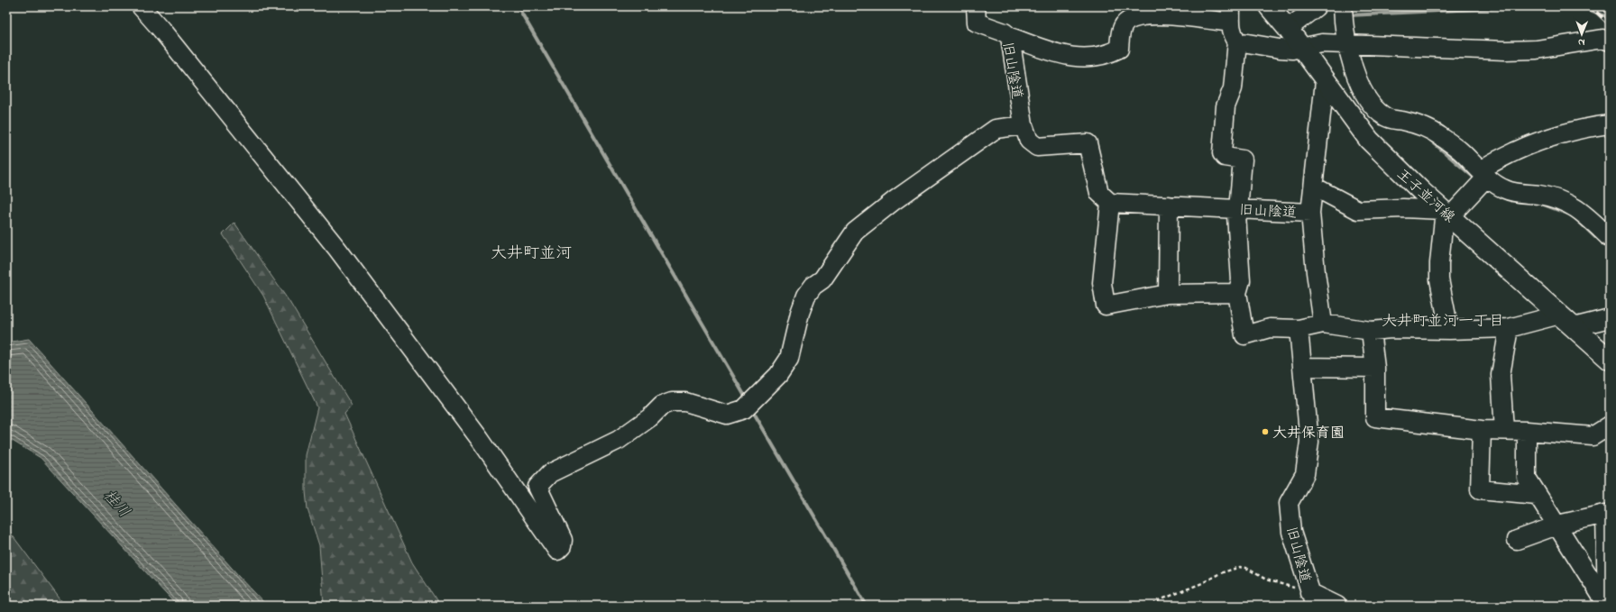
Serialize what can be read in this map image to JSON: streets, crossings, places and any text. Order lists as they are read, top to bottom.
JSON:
{
  "streets": {
    "main road": ["王子並河線"],
    "street": ["旧山陰道"]
  },
  "districts": ["大井町並河", "大井町並河一丁目"],
  "water": ["桂川"],
  "places": ["大井保育園"],
  "north": "bottom"
}
